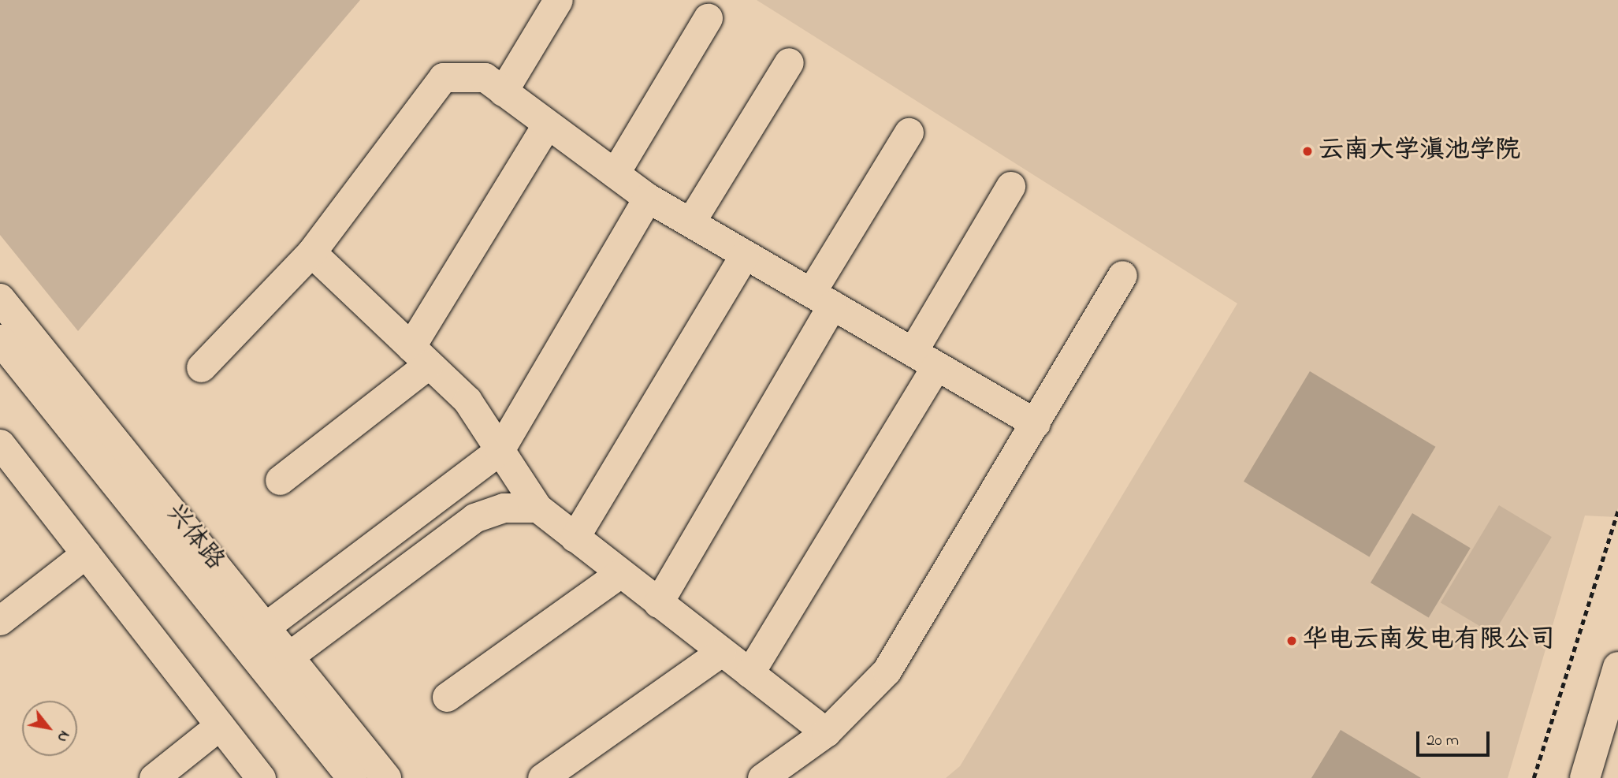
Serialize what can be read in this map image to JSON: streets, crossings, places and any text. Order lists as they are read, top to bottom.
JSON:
{
  "streets": {
    "street": ["兴体路"]
  },
  "places": ["云南大学滇池学院", "华电云南发电有限公司"],
  "scale_bar": "20 m",
  "north": "bottom right"
}
